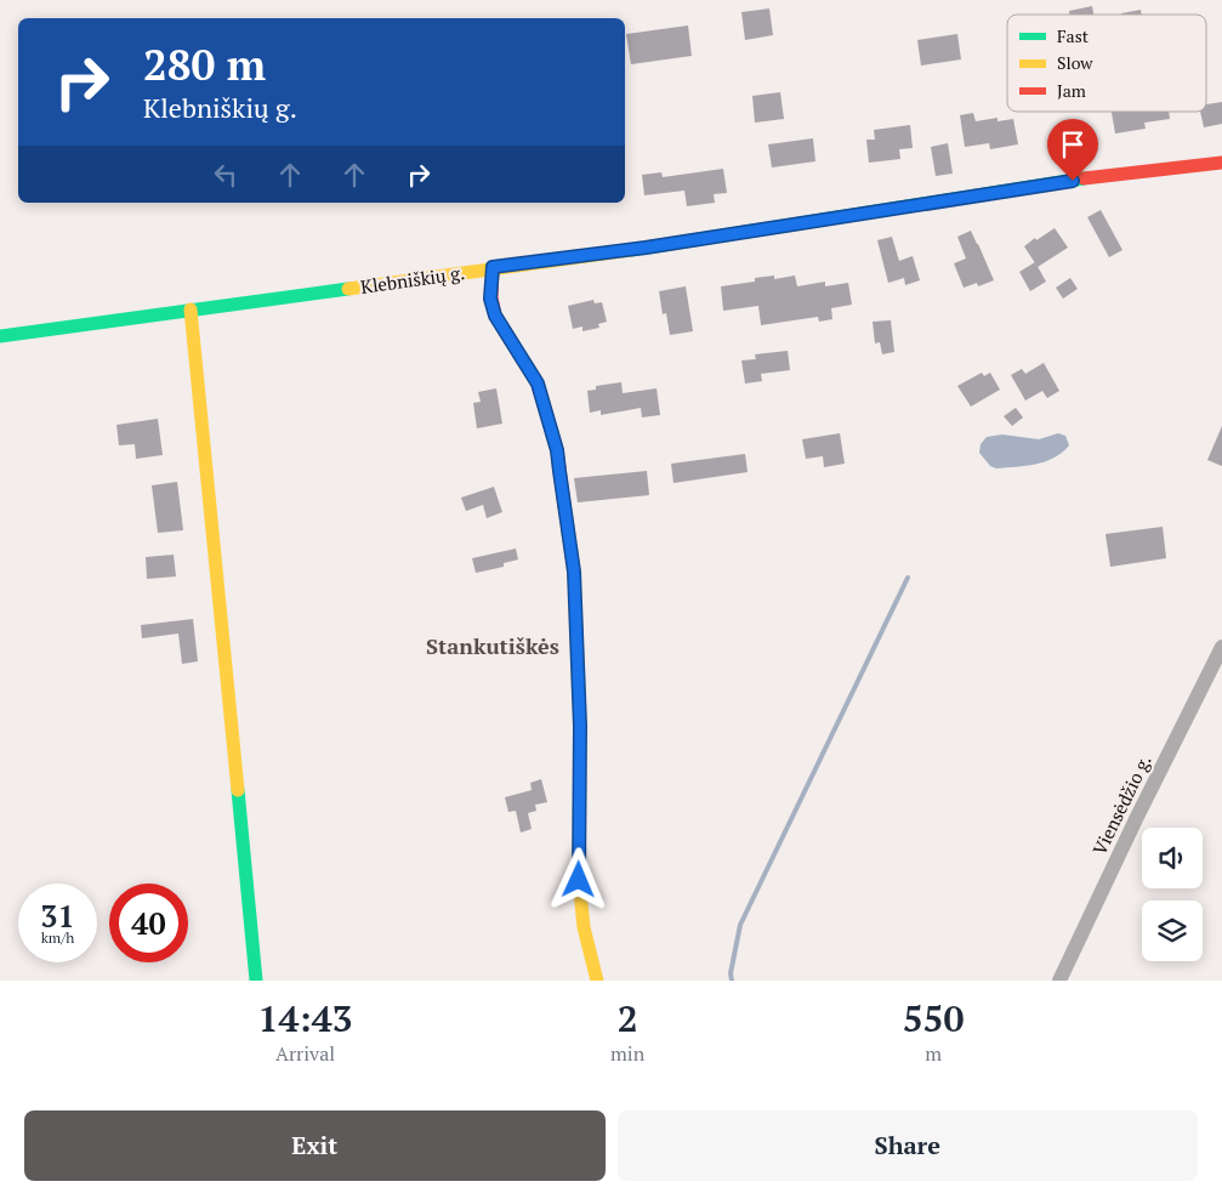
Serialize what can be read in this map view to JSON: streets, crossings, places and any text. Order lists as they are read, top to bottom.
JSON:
{
  "streets": {
    "street": ["Klebniškių g.", "Viensėdžio g."]
  },
  "districts": ["Stankutiškės"],
  "legend": ["Fast", "Slow", "Jam"],
  "page": {
    "turn": ["280 m", "Klebniškių g."],
    "speed": "31 km/h",
    "limit": "40",
    "eta": [
      "14:43",
      "Arrival",
      "2",
      "min",
      "550",
      "m"
    ],
    "buttons": ["Exit", "Share"]
  }
}
